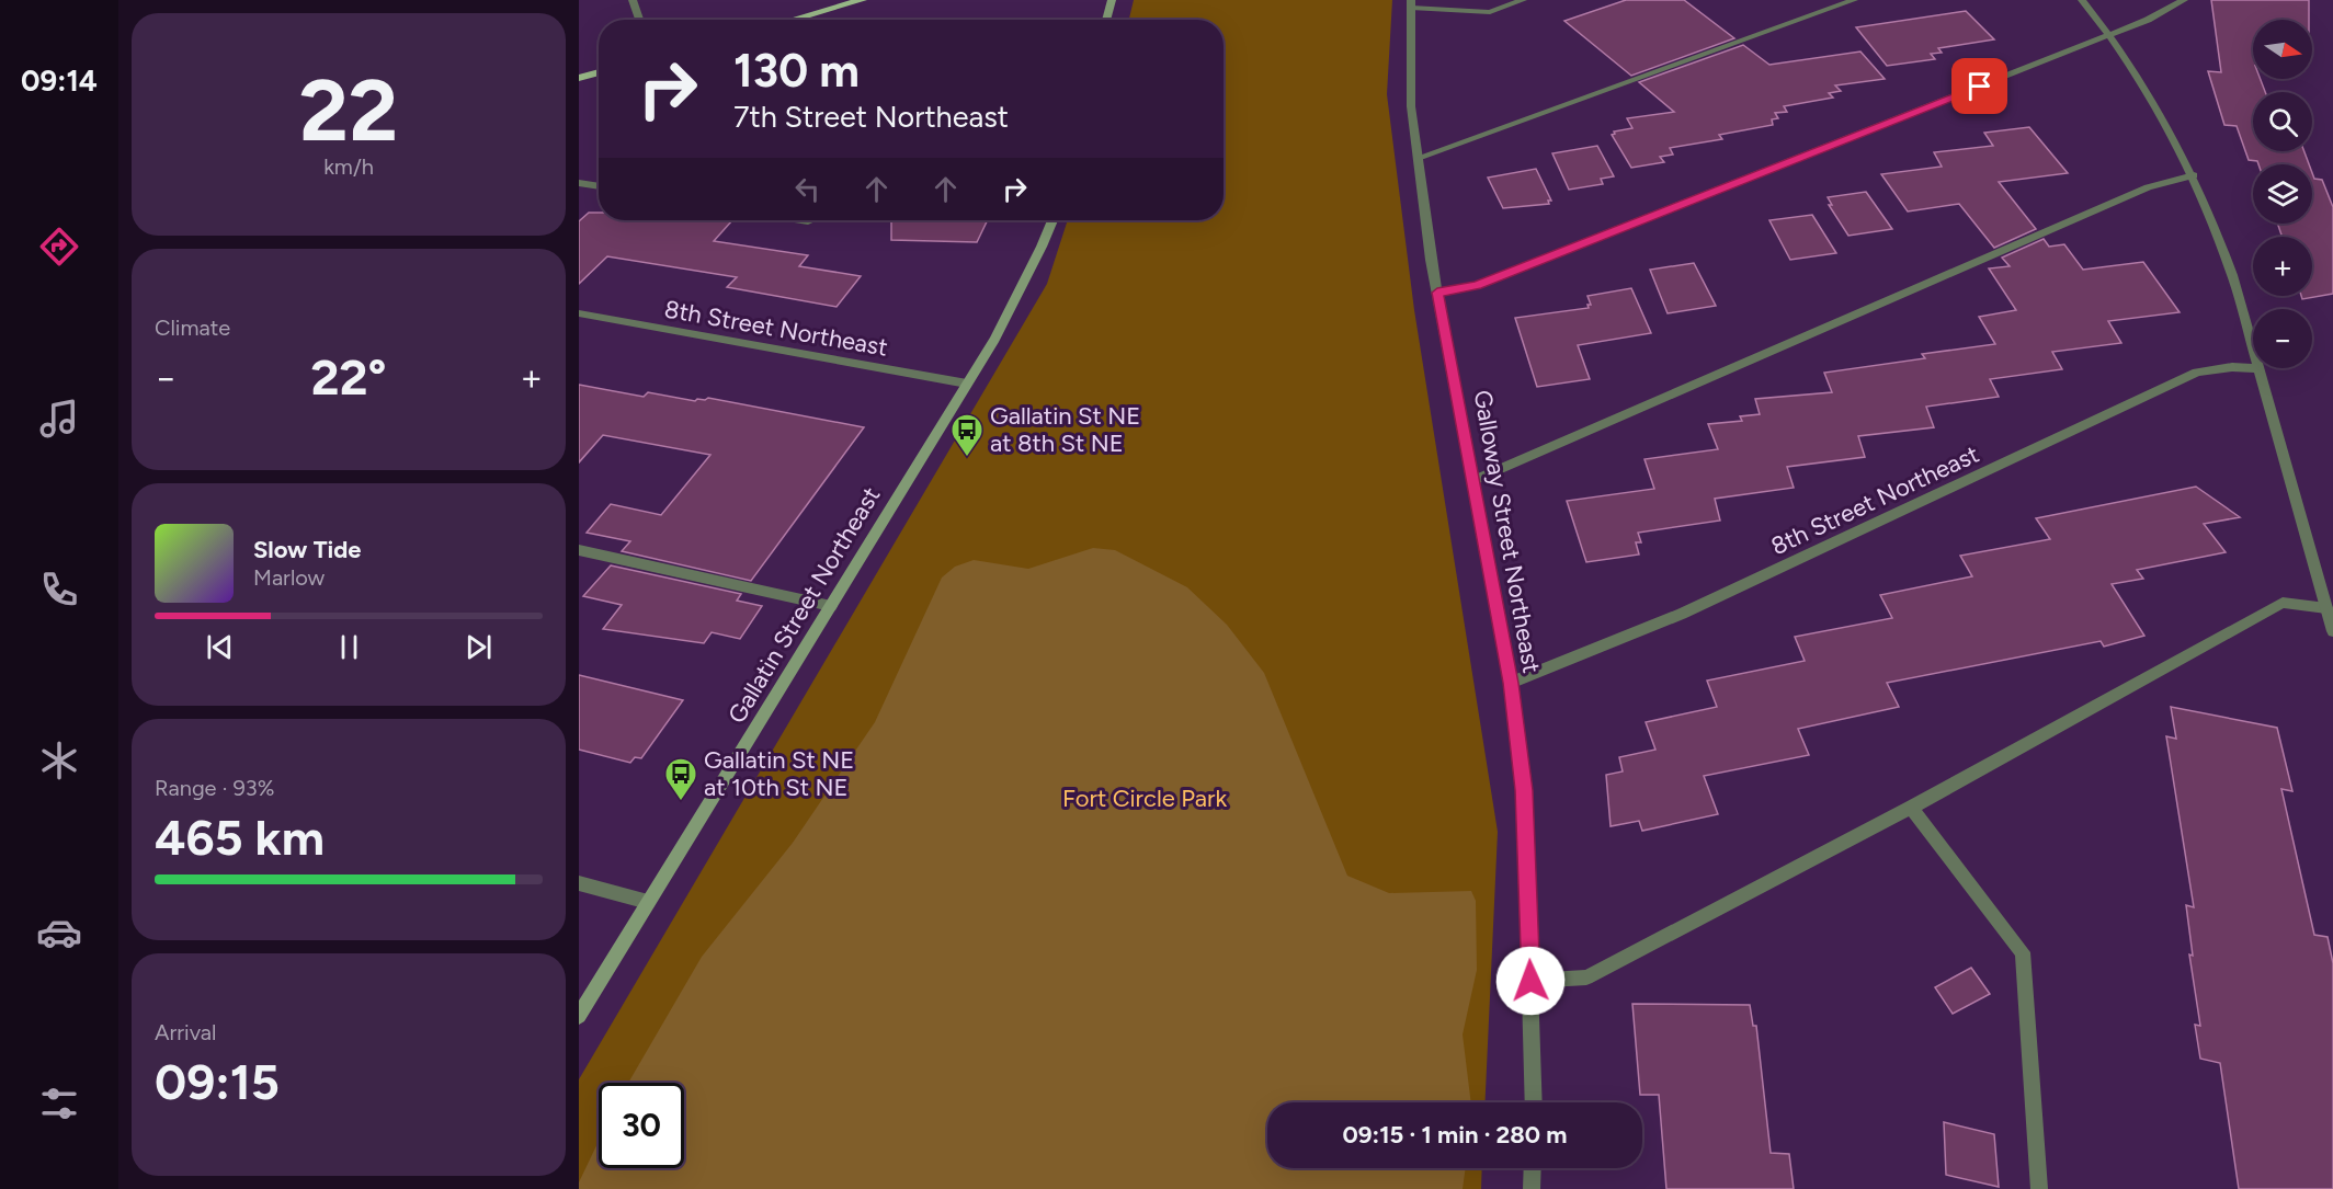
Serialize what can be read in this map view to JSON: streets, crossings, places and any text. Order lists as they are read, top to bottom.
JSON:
{
  "streets": {
    "street": ["8th Street Northeast", "Galloway Street Northeast", "Gallatin Street Northeast"]
  },
  "crossings": [
    ["8th Street Northeast", "Galloway Street Northeast"],
    ["8th Street Northeast", "Gallatin Street Northeast"]
  ],
  "parks": ["Fort Circle Park"],
  "places": {
    "bus stop": ["Gallatin St NE at 8th St NE", "Gallatin St NE at 10th St NE"]
  },
  "north": "right",
  "page": {
    "tabs": "09:14",
    "tile": [
      ["22", "km/h"],
      "Climate",
      ["Range · 93%", "465 km"],
      ["Arrival", "09:15"]
    ],
    "map_buttons": ["+", "−"],
    "turn": ["130 m", "7th Street Northeast"],
    "heat": ["−", "22°", "+"],
    "song": ["Slow Tide", "Marlow"],
    "limit": "30",
    "trip": "09:15 · 1 min · 280 m"
  }
}
